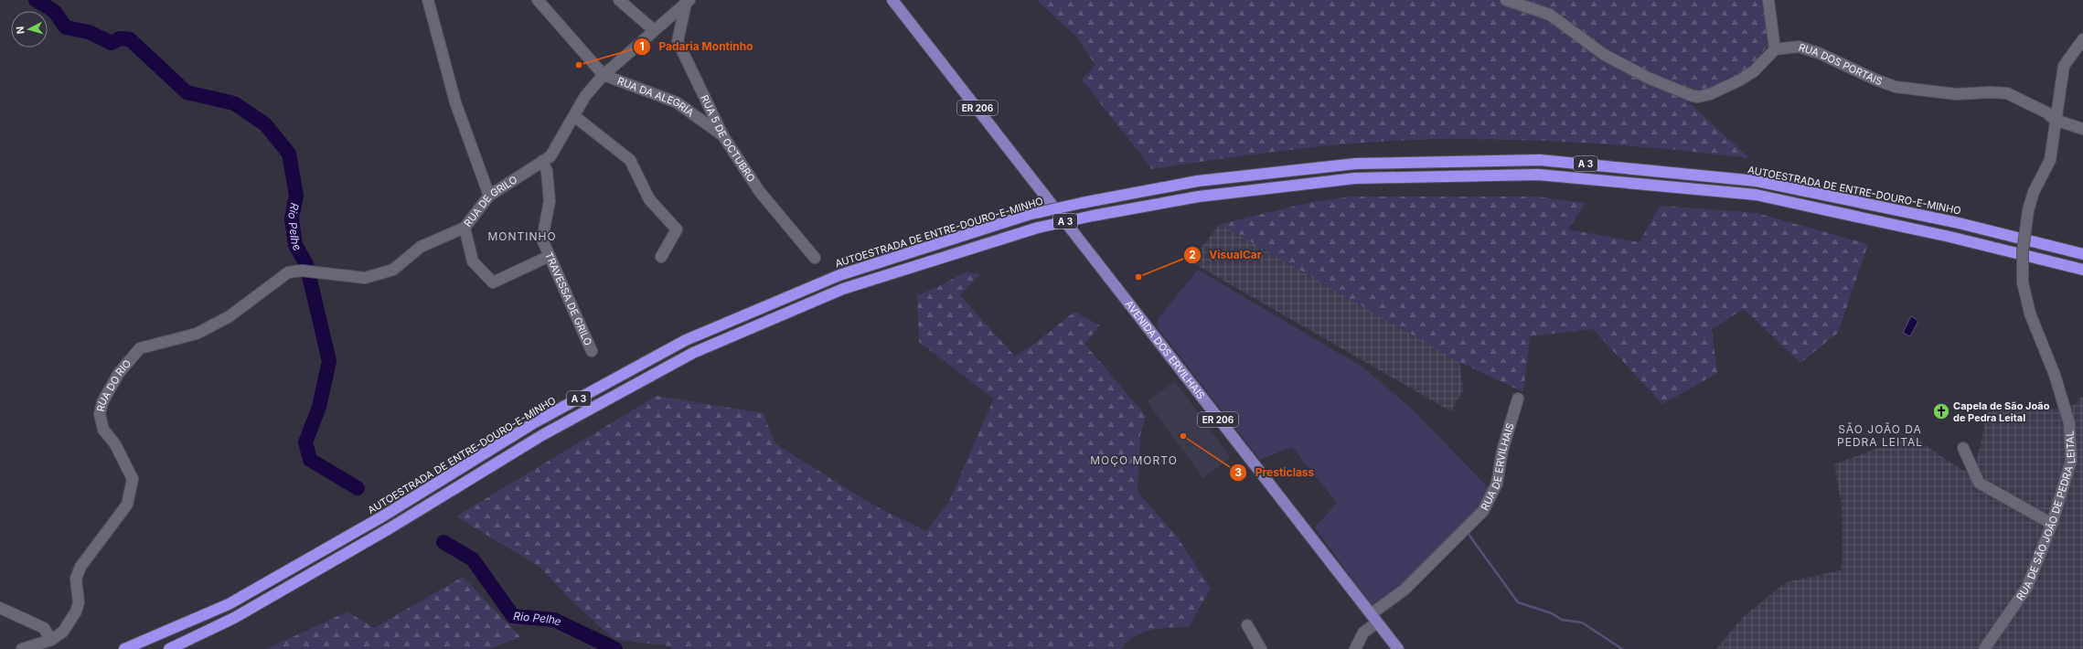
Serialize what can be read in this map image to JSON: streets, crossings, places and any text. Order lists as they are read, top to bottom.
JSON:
{
  "streets": {
    "highway": ["A 3", "AUTOESTRADA DE ENTRE-DOURO-E-MINHO"],
    "main road": ["ER 206", "AVENIDA DOS ERVILHAIS"],
    "street": [
      "RUA DOS PORTAIS",
      "RUA DA ALEGRÍA",
      "RUA 5 DE OCTUBRO",
      "RUA DE GRILO",
      "TRAVESSA DE GRILO",
      "RUA DO RIO",
      "RUA DE ERVILHAIS",
      "RUA DE SÃO JOÃO DE PEDRA LEITAL"
    ]
  },
  "crossings": [
    ["RUA DOS PORTAIS", "RUA DE SÃO JOÃO DE PEDRA LEITAL"],
    ["RUA DA ALEGRÍA", "RUA 5 DE OCTUBRO"],
    ["RUA DA ALEGRÍA", "RUA DE GRILO"],
    ["ER 206", "AVENIDA DOS ERVILHAIS"],
    ["ER 206", "RUA DE ERVILHAIS"],
    ["RUA 5 DE OCTUBRO", "RUA DE GRILO"],
    ["RUA DE GRILO", "TRAVESSA DE GRILO"],
    ["RUA DE GRILO", "RUA DO RIO"],
    ["AVENIDA DOS ERVILHAIS", "RUA DE ERVILHAIS"]
  ],
  "districts": ["MONTINHO", "SÃO JOÃO DA PEDRA LEITAL", "MOÇO MORTO"],
  "water": ["Rio Pelhe"],
  "places": {
    "other": ["Padaria Montinho", "VisualCar", "Presticlass"],
    "church": ["Capela de São João de Pedra Leital"]
  },
  "north": "left"
}
